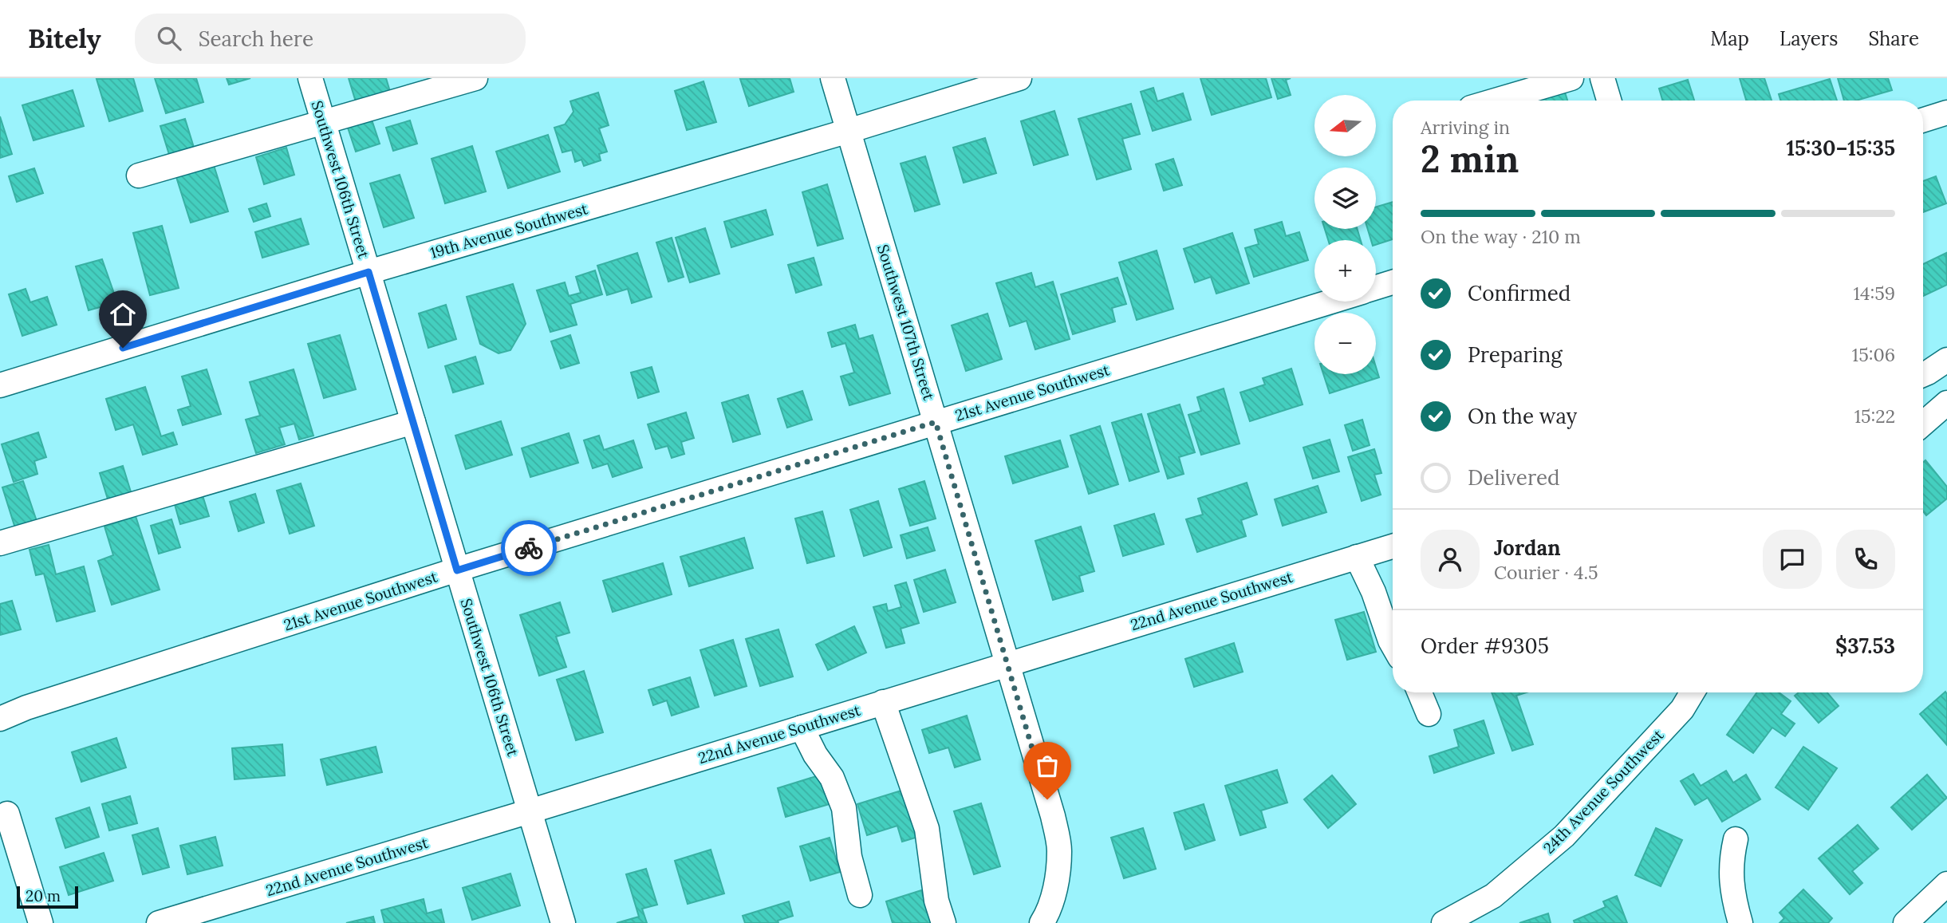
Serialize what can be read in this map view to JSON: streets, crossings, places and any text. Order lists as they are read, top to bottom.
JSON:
{
  "streets": {
    "street": [
      "Southwest 106th Street",
      "19th Avenue Southwest",
      "Southwest 107th Street",
      "21st Avenue Southwest",
      "22nd Avenue Southwest",
      "24th Avenue Southwest"
    ]
  },
  "crossings": [
    ["Southwest 106th Street", "19th Avenue Southwest"],
    ["Southwest 106th Street", "21st Avenue Southwest"],
    ["Southwest 106th Street", "22nd Avenue Southwest"],
    ["19th Avenue Southwest", "Southwest 107th Street"],
    ["Southwest 107th Street", "21st Avenue Southwest"],
    ["Southwest 107th Street", "22nd Avenue Southwest"]
  ],
  "scale_bar": "20 m",
  "north": "left",
  "page": {
    "header": "Bitely",
    "search": "Search here",
    "nav": ["Map", "Layers", "Share"],
    "map_buttons": ["+", "−"],
    "heading": ["2 min", "Arriving in", "15:30–15:35"],
    "panel": [
      "Jordan",
      "Courier · 4.5",
      "Order #9305",
      "$37.53"
    ],
    "bar": "On the way · 210 m",
    "list": [
      ["Confirmed", "14:59"],
      ["Preparing", "15:06"],
      ["On the way", "15:22"],
      "Delivered"
    ],
    "scale": "20 m"
  }
}
